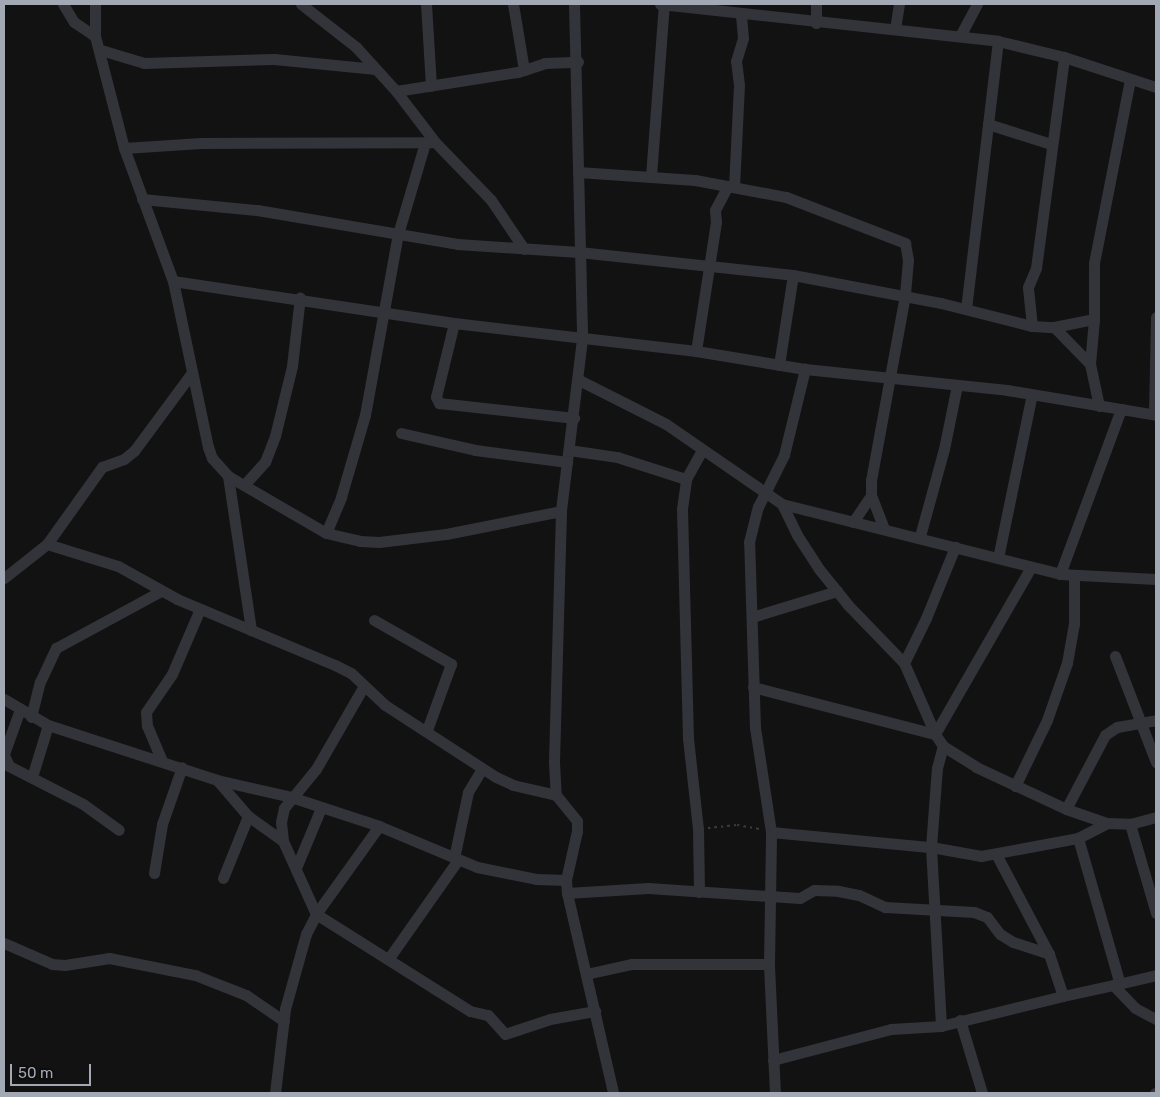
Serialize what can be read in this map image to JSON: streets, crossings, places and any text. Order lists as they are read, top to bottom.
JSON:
{
  "scale_bar": "50 m"
}
